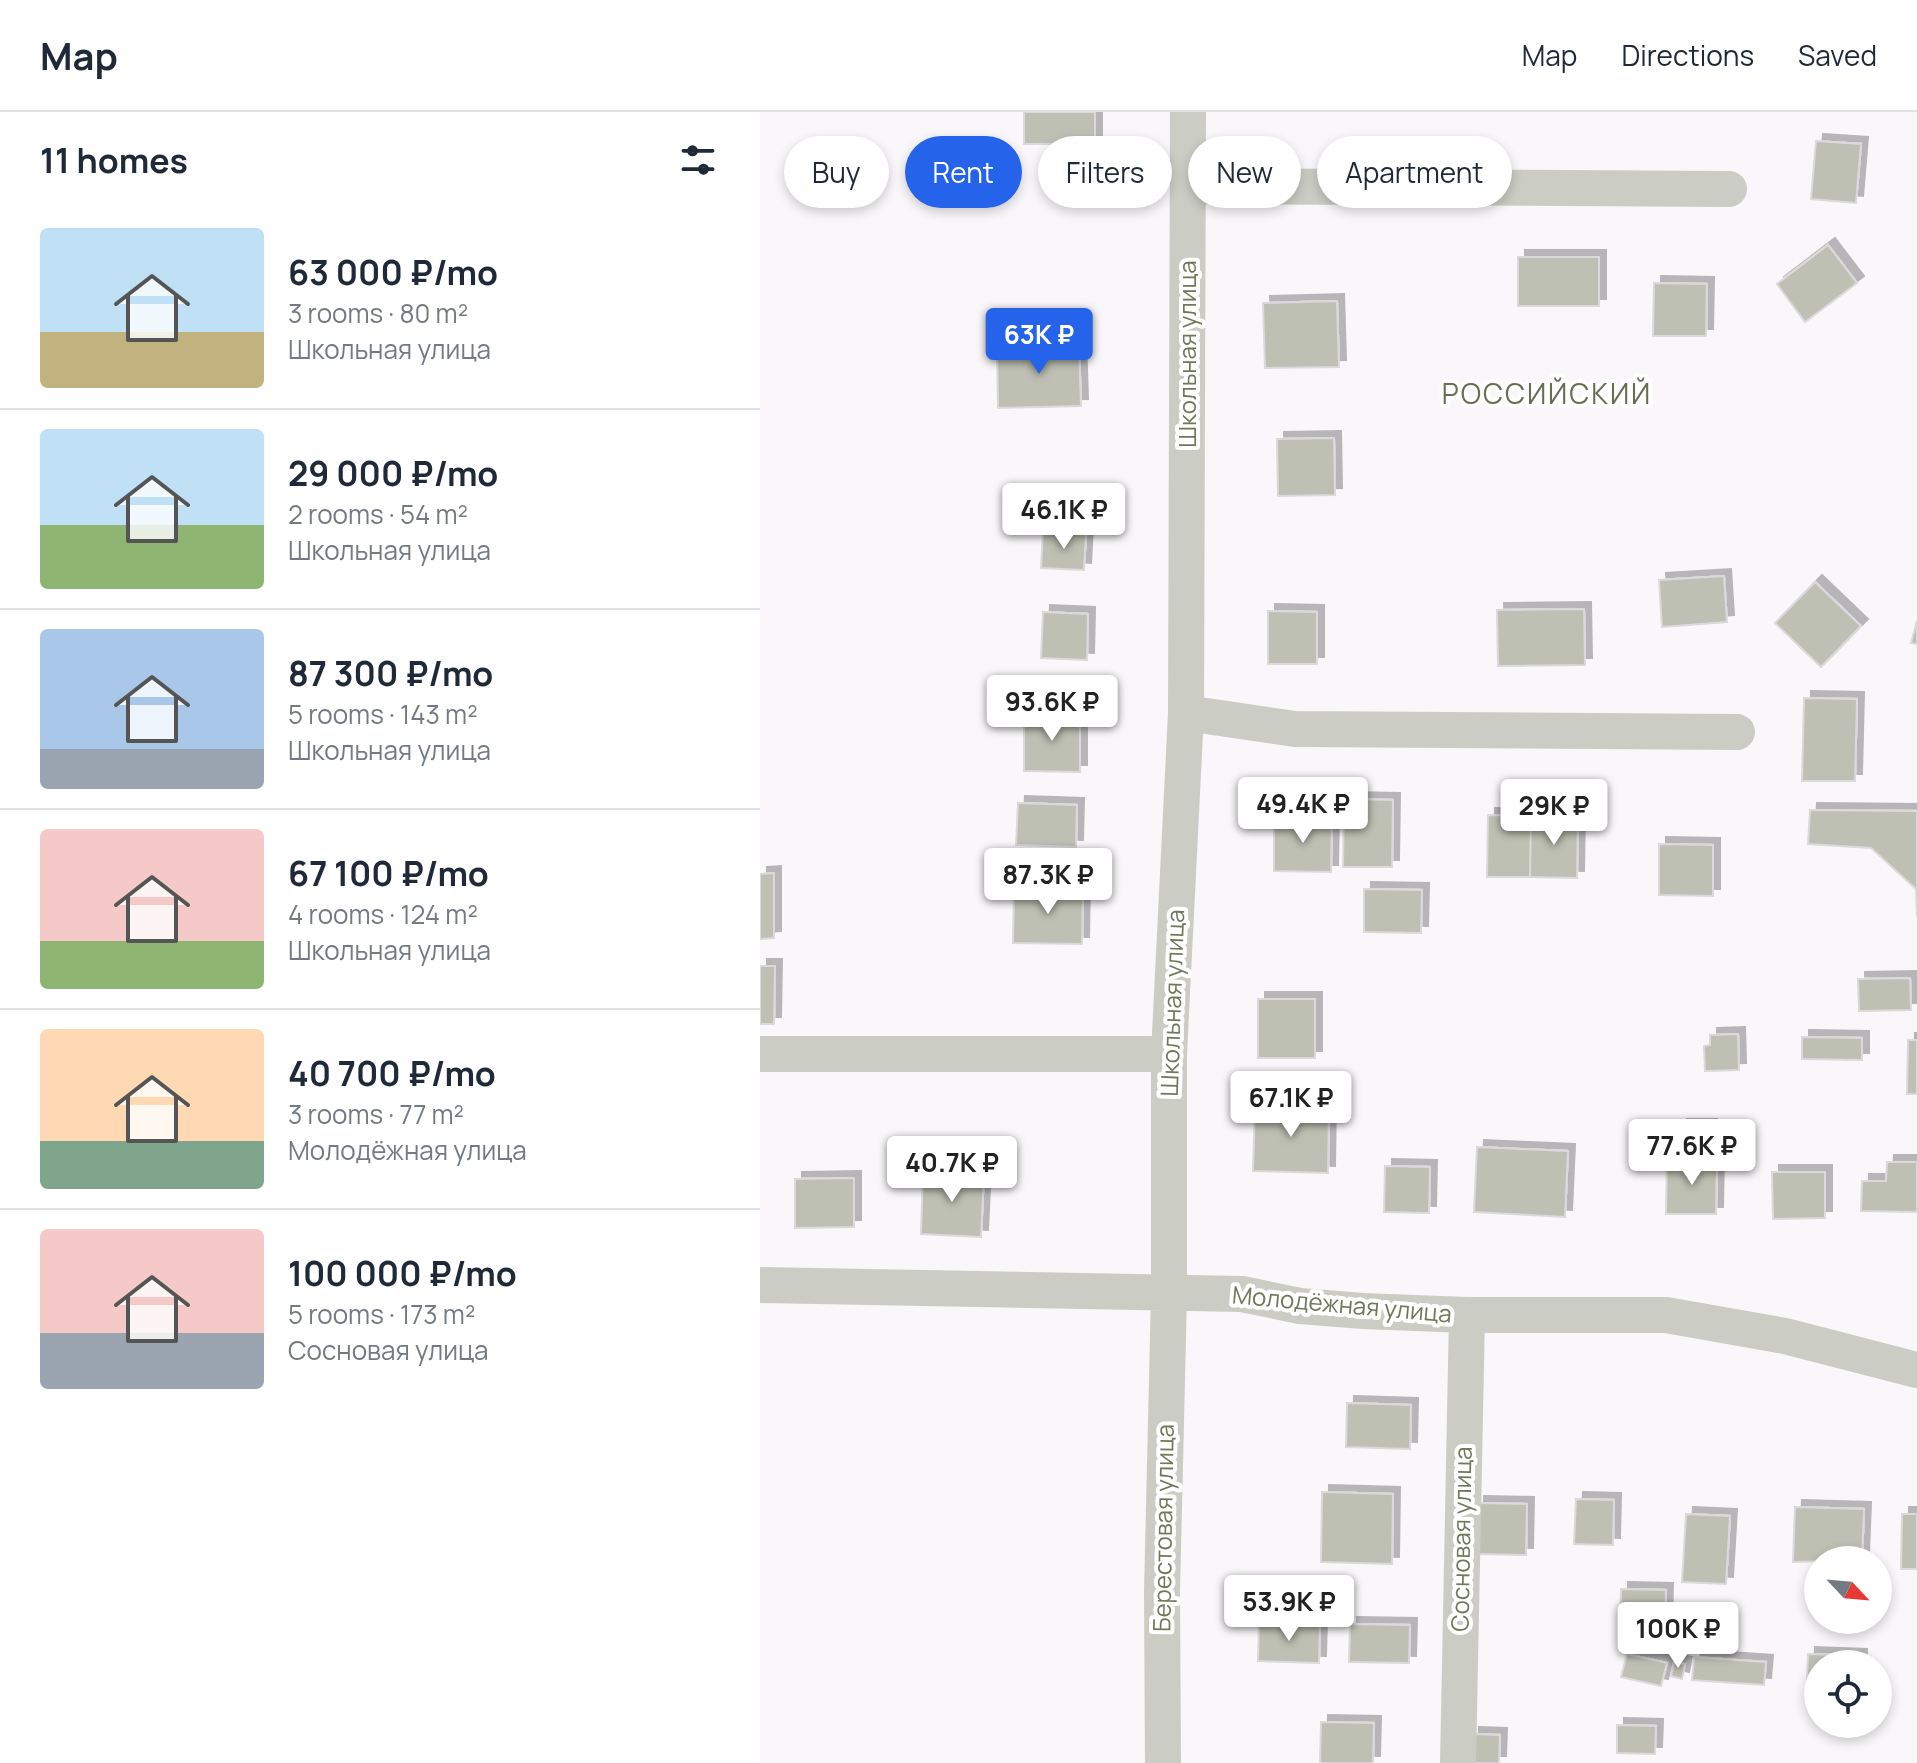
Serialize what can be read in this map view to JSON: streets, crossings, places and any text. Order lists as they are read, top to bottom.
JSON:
{
  "streets": {
    "street": [
      "Школьная улица",
      "Молодёжная улица",
      "Берестовая улица",
      "Сосновая улица"
    ]
  },
  "crossings": [
    ["Школьная улица", "Молодёжная улица"],
    ["Школьная улица", "Берестовая улица"],
    ["Молодёжная улица", "Берестовая улица"],
    ["Молодёжная улица", "Сосновая улица"]
  ],
  "districts": ["РОССИЙСКИЙ"],
  "north": "bottom right",
  "page": {
    "header": "Map",
    "nav": ["Map", "Directions", "Saved"],
    "heading": "11 homes",
    "chip": [
      "Buy",
      "Rent",
      "Filters",
      "New",
      "Apartment"
    ],
    "list": [
      {
        "name": "63 000 ₽/mo",
        "note": "3 rooms · 80 m² · Школьная улица"
      },
      {
        "name": "29 000 ₽/mo",
        "note": "2 rooms · 54 m² · Школьная улица"
      },
      {
        "name": "87 300 ₽/mo",
        "note": "5 rooms · 143 m² · Школьная улица"
      },
      {
        "name": "67 100 ₽/mo",
        "note": "4 rooms · 124 m² · Школьная улица"
      },
      {
        "name": "40 700 ₽/mo",
        "note": "3 rooms · 77 m² · Молодёжная улица"
      },
      {
        "name": "100 000 ₽/mo",
        "note": "5 rooms · 173 m² · Сосновая улица"
      }
    ],
    "price": [
      "63K ₽",
      "46.1K ₽",
      "93.6K ₽",
      "49.4K ₽",
      "29K ₽",
      "87.3K ₽",
      "67.1K ₽",
      "77.6K ₽",
      "40.7K ₽",
      "53.9K ₽",
      "100K ₽"
    ]
  }
}
